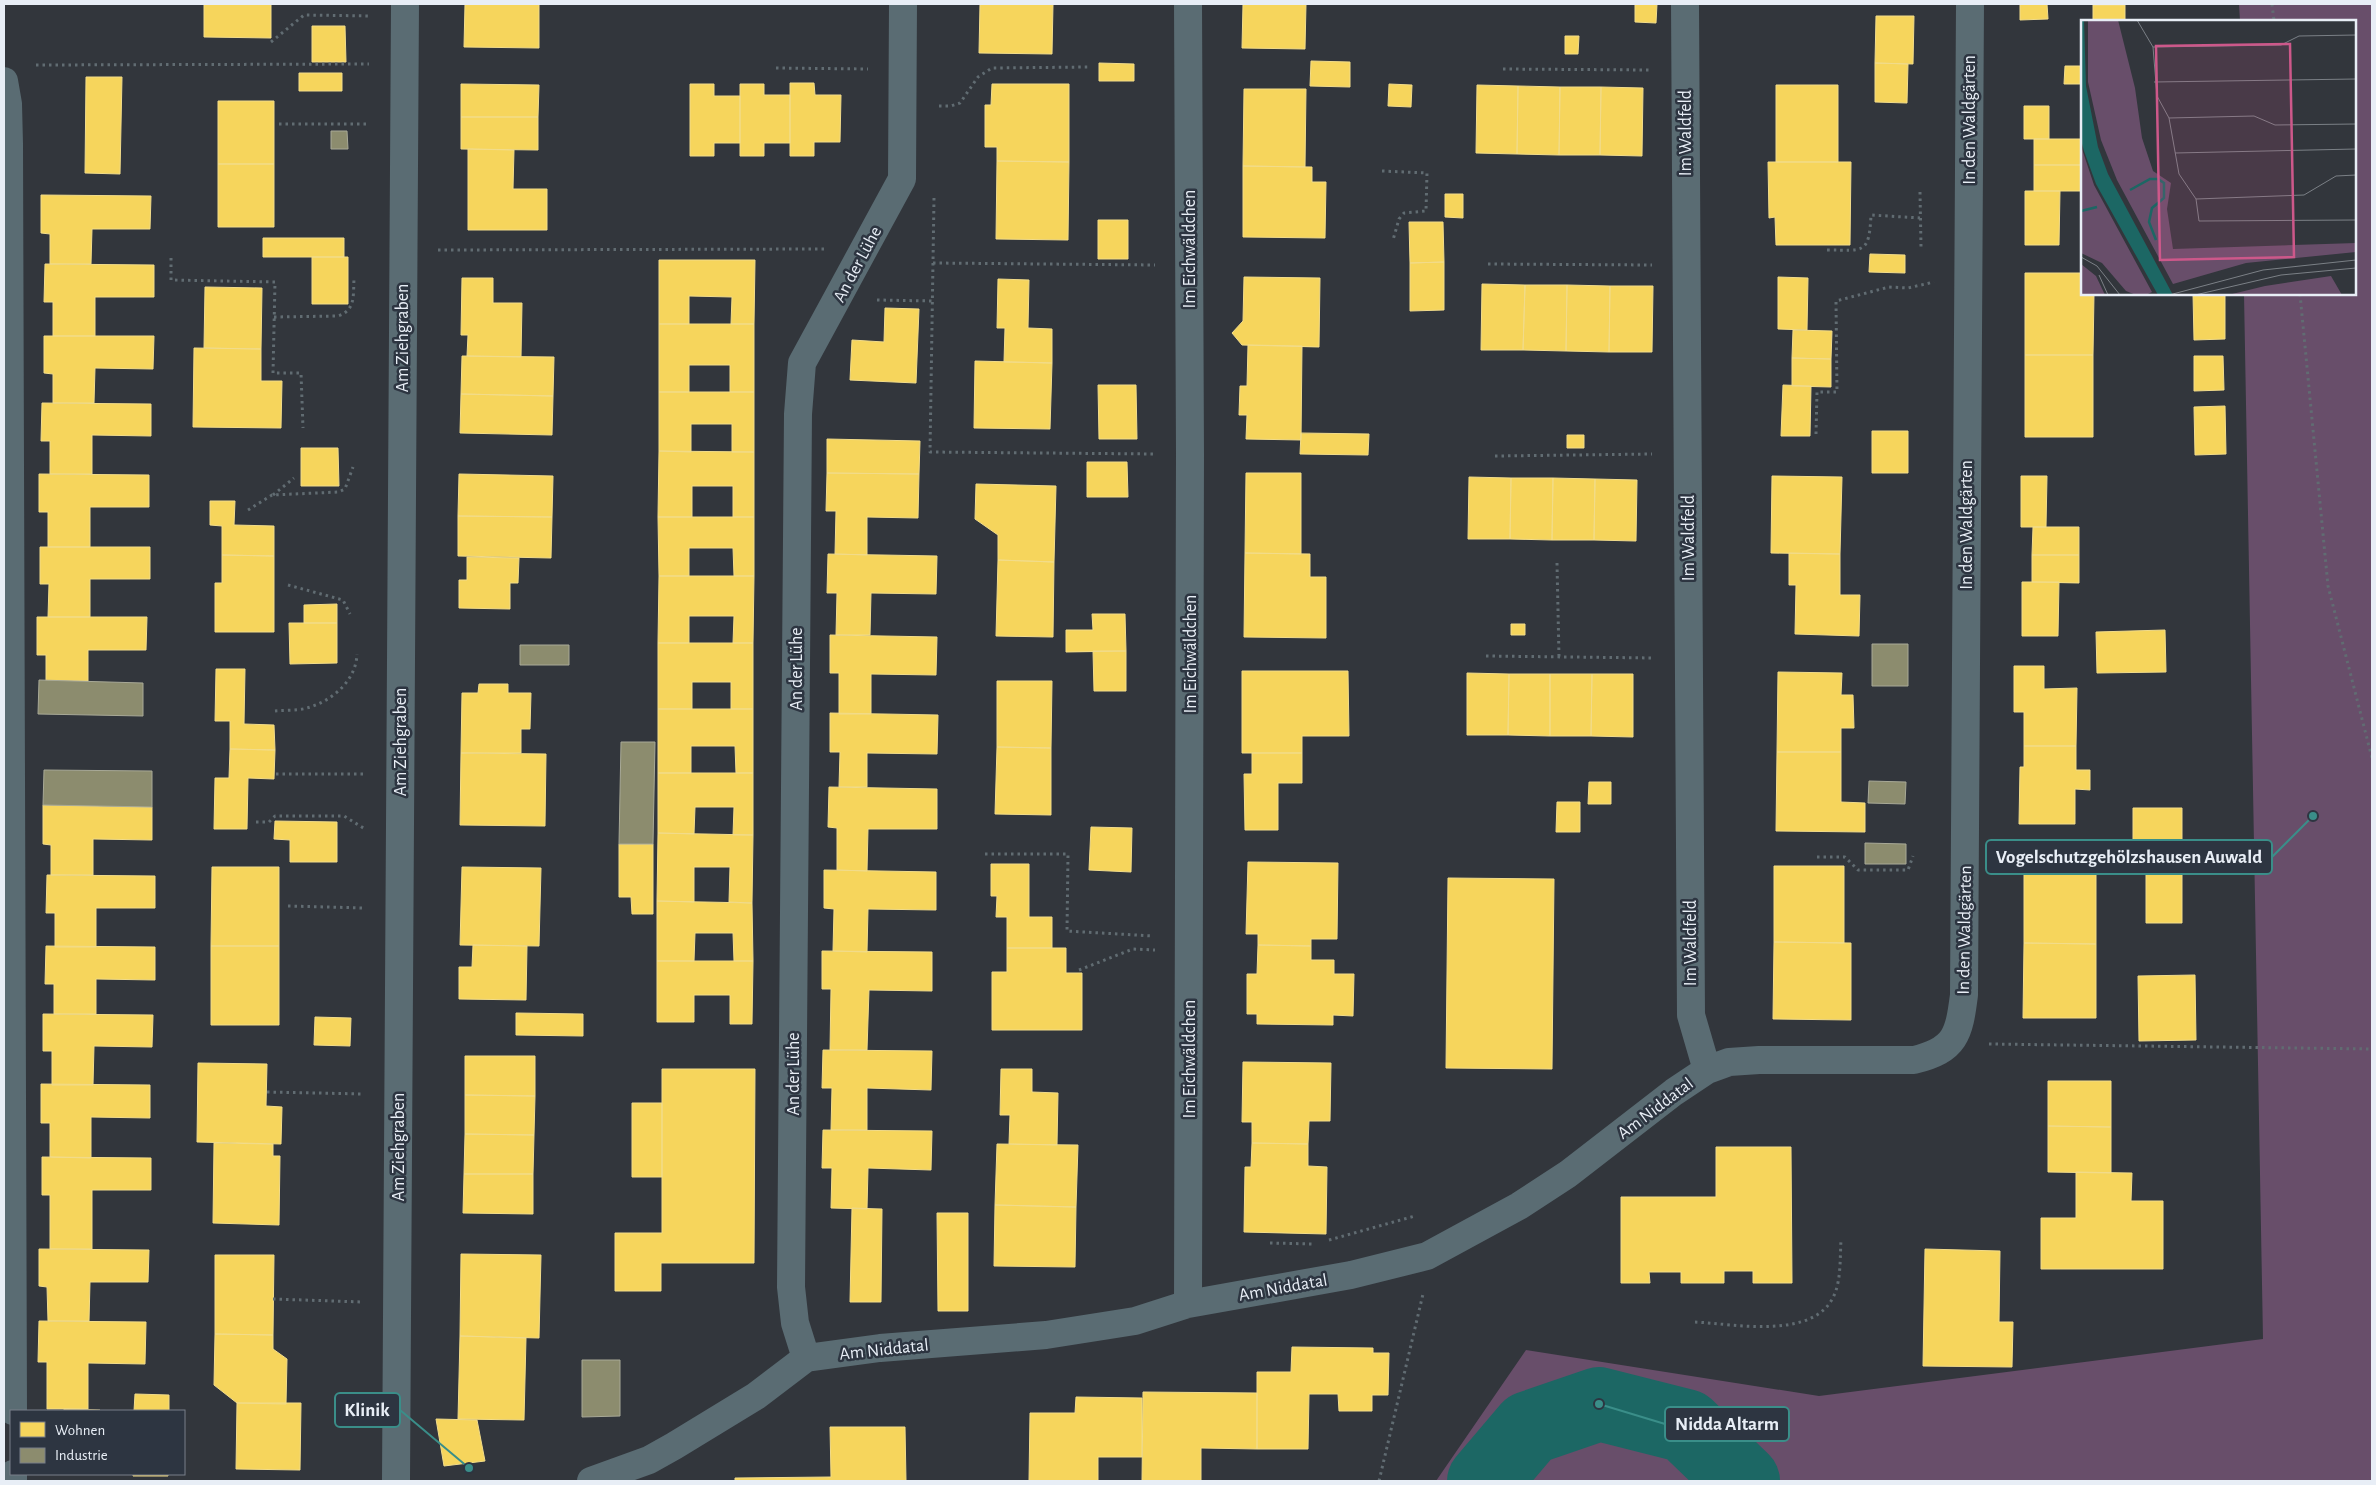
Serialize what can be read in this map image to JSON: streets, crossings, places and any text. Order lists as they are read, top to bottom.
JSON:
{
  "streets": {
    "street": [
      "In den Waldgärten",
      "Im Waldfeld",
      "Im Eichwäldchen",
      "An der Lühe",
      "Am Ziehgraben",
      "Am Niddatal"
    ]
  },
  "crossings": [
    ["In den Waldgärten", "Am Niddatal"],
    ["Im Waldfeld", "Am Niddatal"],
    ["Im Eichwäldchen", "Am Niddatal"],
    ["An der Lühe", "Am Niddatal"]
  ],
  "places": ["Vogelschutzgehölzshausen Auwald", "Nidda Altarm", "Klinik"],
  "legend": ["Wohnen", "Industrie"]
}
